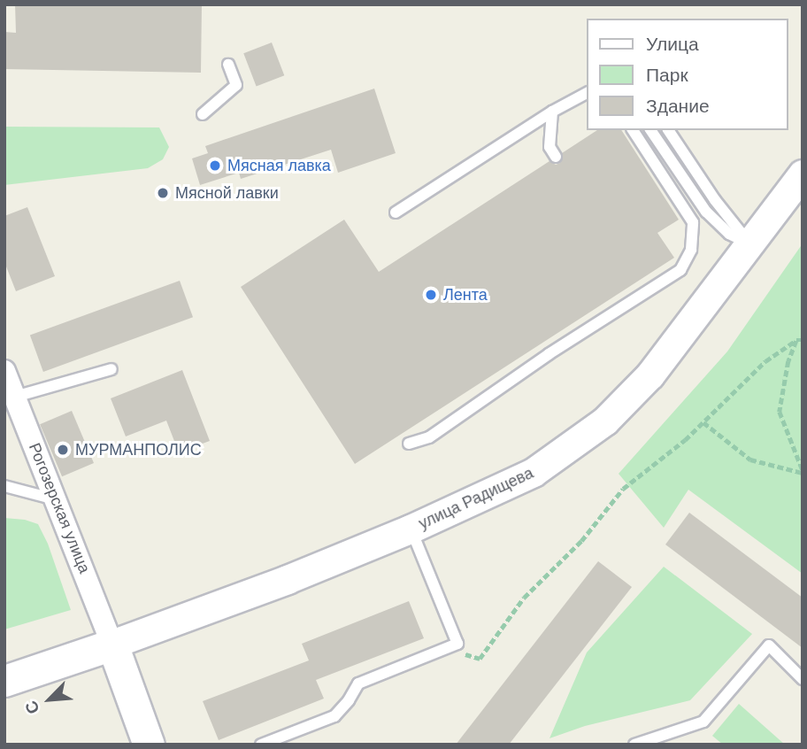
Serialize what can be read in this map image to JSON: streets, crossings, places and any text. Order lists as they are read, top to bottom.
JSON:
{
  "streets": {
    "street": ["улица Радищева", "Рогозерская улица"]
  },
  "crossings": [
    ["улица Радищева", "Рогозерская улица"]
  ],
  "places": [
    "Мясная лавка",
    "Мясной лавки",
    "Лента",
    "МУРМАНПОЛИС"
  ],
  "legend": ["Улица", "Парк", "Здание"],
  "north": "bottom left"
}
